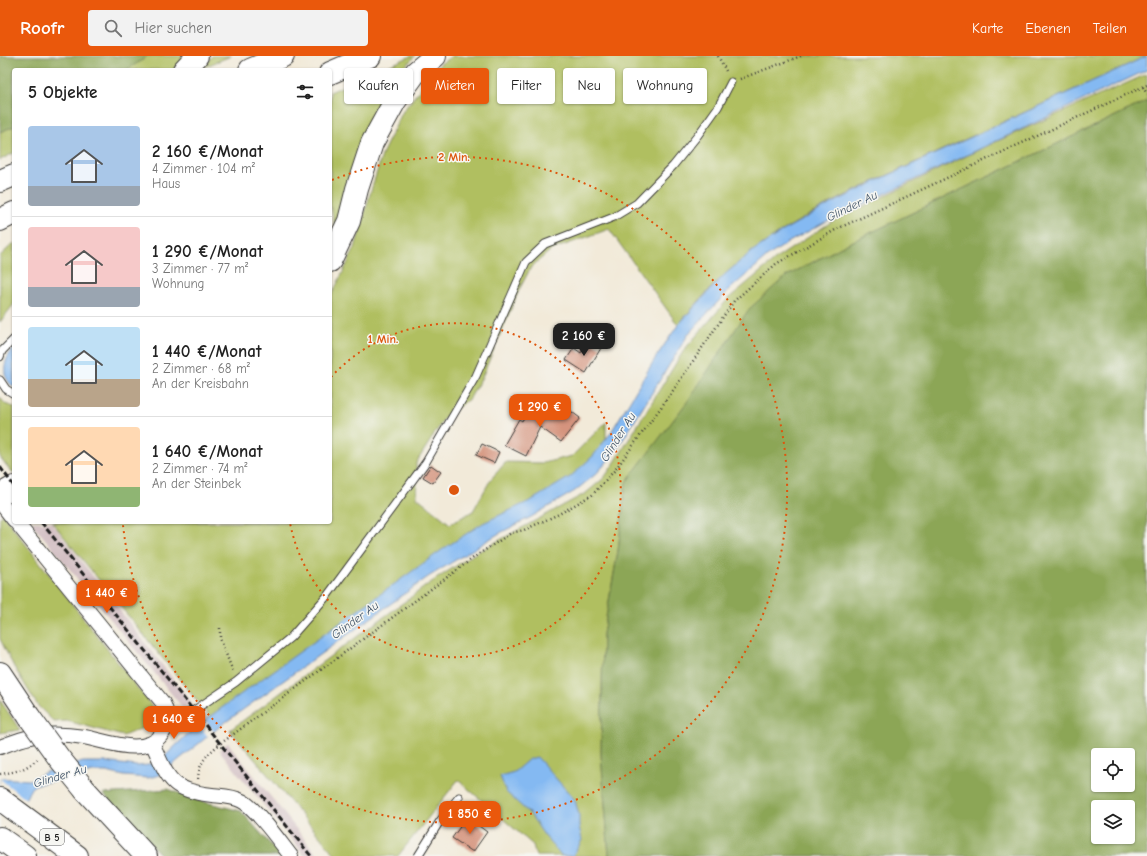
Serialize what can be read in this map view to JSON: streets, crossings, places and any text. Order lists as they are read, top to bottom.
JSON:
{
  "streets": {
    "highway": ["B 5"]
  },
  "water": ["Glinder Au"],
  "page": {
    "header": "Roofr",
    "search": "Hier suchen",
    "nav": ["Karte", "Ebenen", "Teilen"],
    "chip": [
      "Kaufen",
      "Mieten",
      "Filter",
      "Neu",
      "Wohnung"
    ],
    "heading": "5 Objekte",
    "list": [
      {
        "name": "2 160 €/Monat",
        "note": "4 Zimmer · 104 m² · Haus"
      },
      {
        "name": "1 290 €/Monat",
        "note": "3 Zimmer · 77 m² · Wohnung"
      },
      {
        "name": "1 440 €/Monat",
        "note": "2 Zimmer · 68 m² · An der Kreisbahn"
      },
      {
        "name": "1 640 €/Monat",
        "note": "2 Zimmer · 74 m² · An der Steinbek"
      }
    ],
    "price": [
      "2 160 €",
      "1 290 €",
      "1 440 €",
      "1 640 €",
      "1 850 €"
    ]
  },
  "rings": ["2 Min.", "1 Min."]
}
